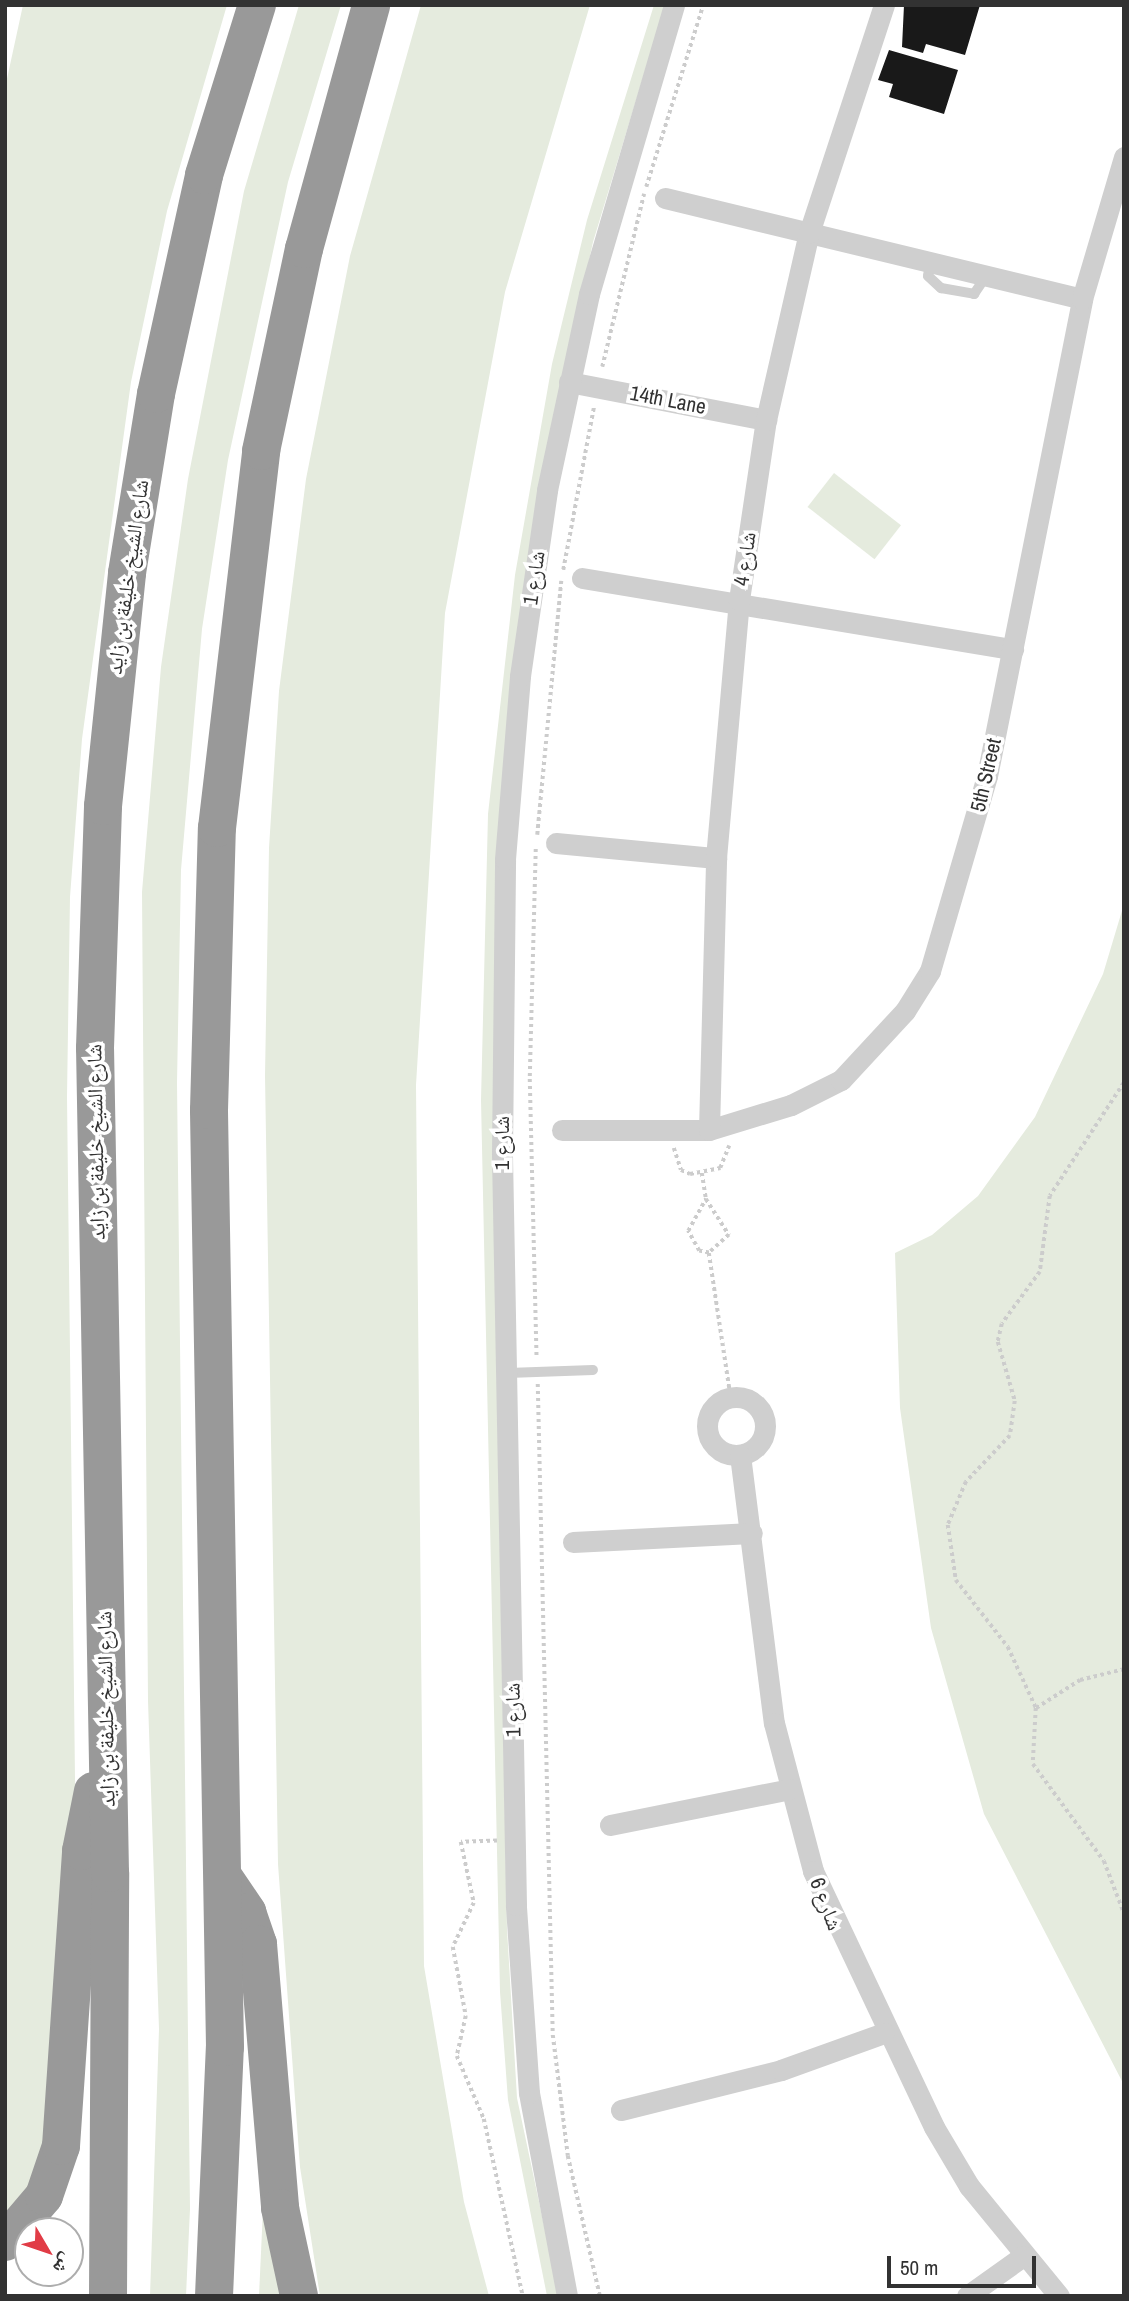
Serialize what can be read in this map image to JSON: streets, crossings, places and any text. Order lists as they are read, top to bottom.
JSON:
{
  "streets": {
    "highway": ["شارع الشيخ خليفة بن زايد"],
    "street": [
      "14th Lane",
      "شارع 4",
      "شارع 1",
      "5th Street",
      "شارع 6"
    ]
  },
  "crossings": [
    ["14th Lane", "شارع 4"],
    ["14th Lane", "شارع 1"],
    ["شارع 4", "5th Street"]
  ],
  "scale_bar": "50 m",
  "north": "bottom right"
}
